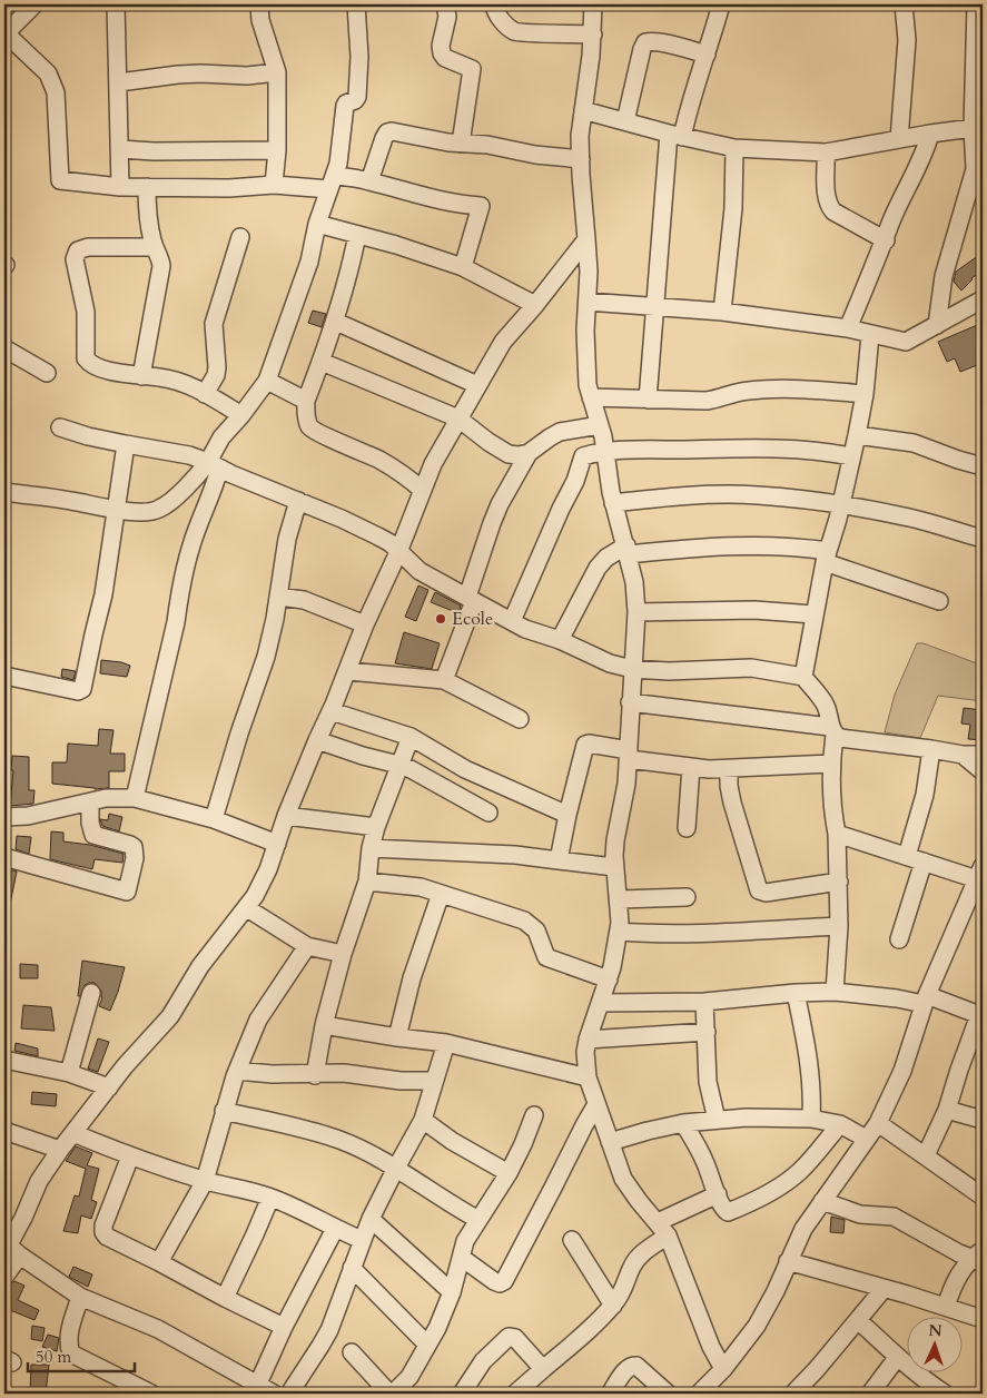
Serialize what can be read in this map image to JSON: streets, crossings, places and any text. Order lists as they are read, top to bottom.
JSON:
{
  "places": ["Ecole"],
  "scale_bar": "50 m",
  "north": "top"
}
